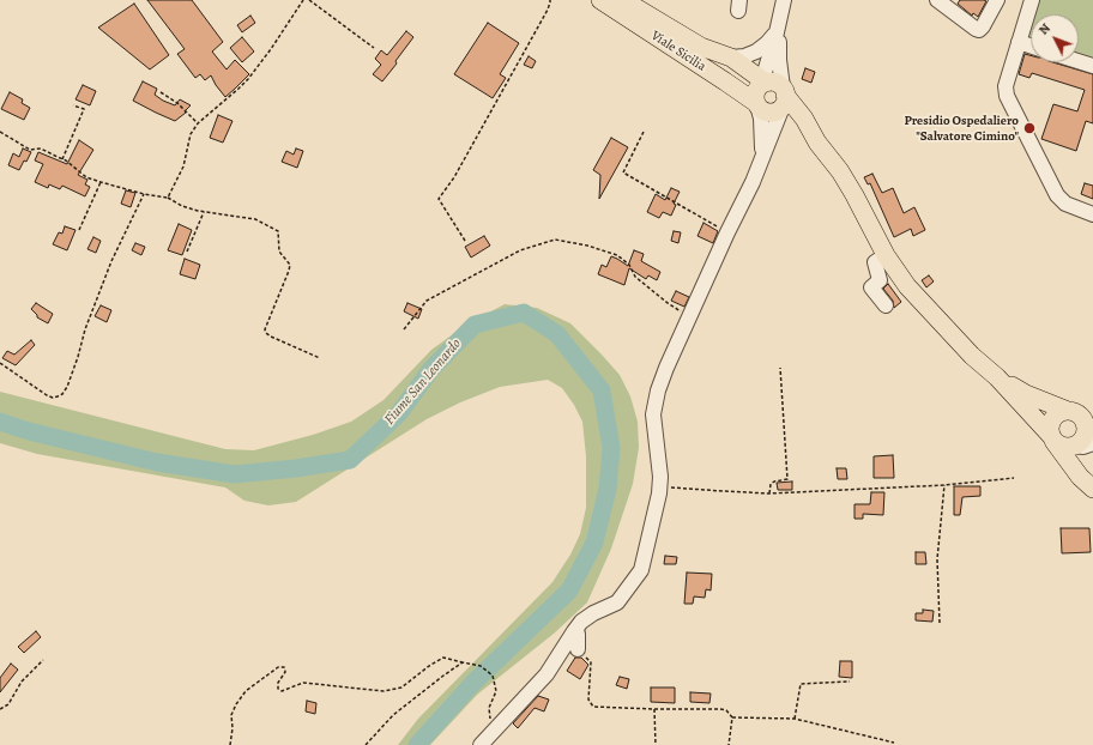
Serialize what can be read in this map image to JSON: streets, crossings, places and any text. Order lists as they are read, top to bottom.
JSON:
{
  "streets": {
    "main road": ["Viale Sicilia"]
  },
  "water": ["Fiume San Leonardo"],
  "places": ["Presidio Ospedaliero \"Salvatore Cimino\""],
  "north": "top left"
}
